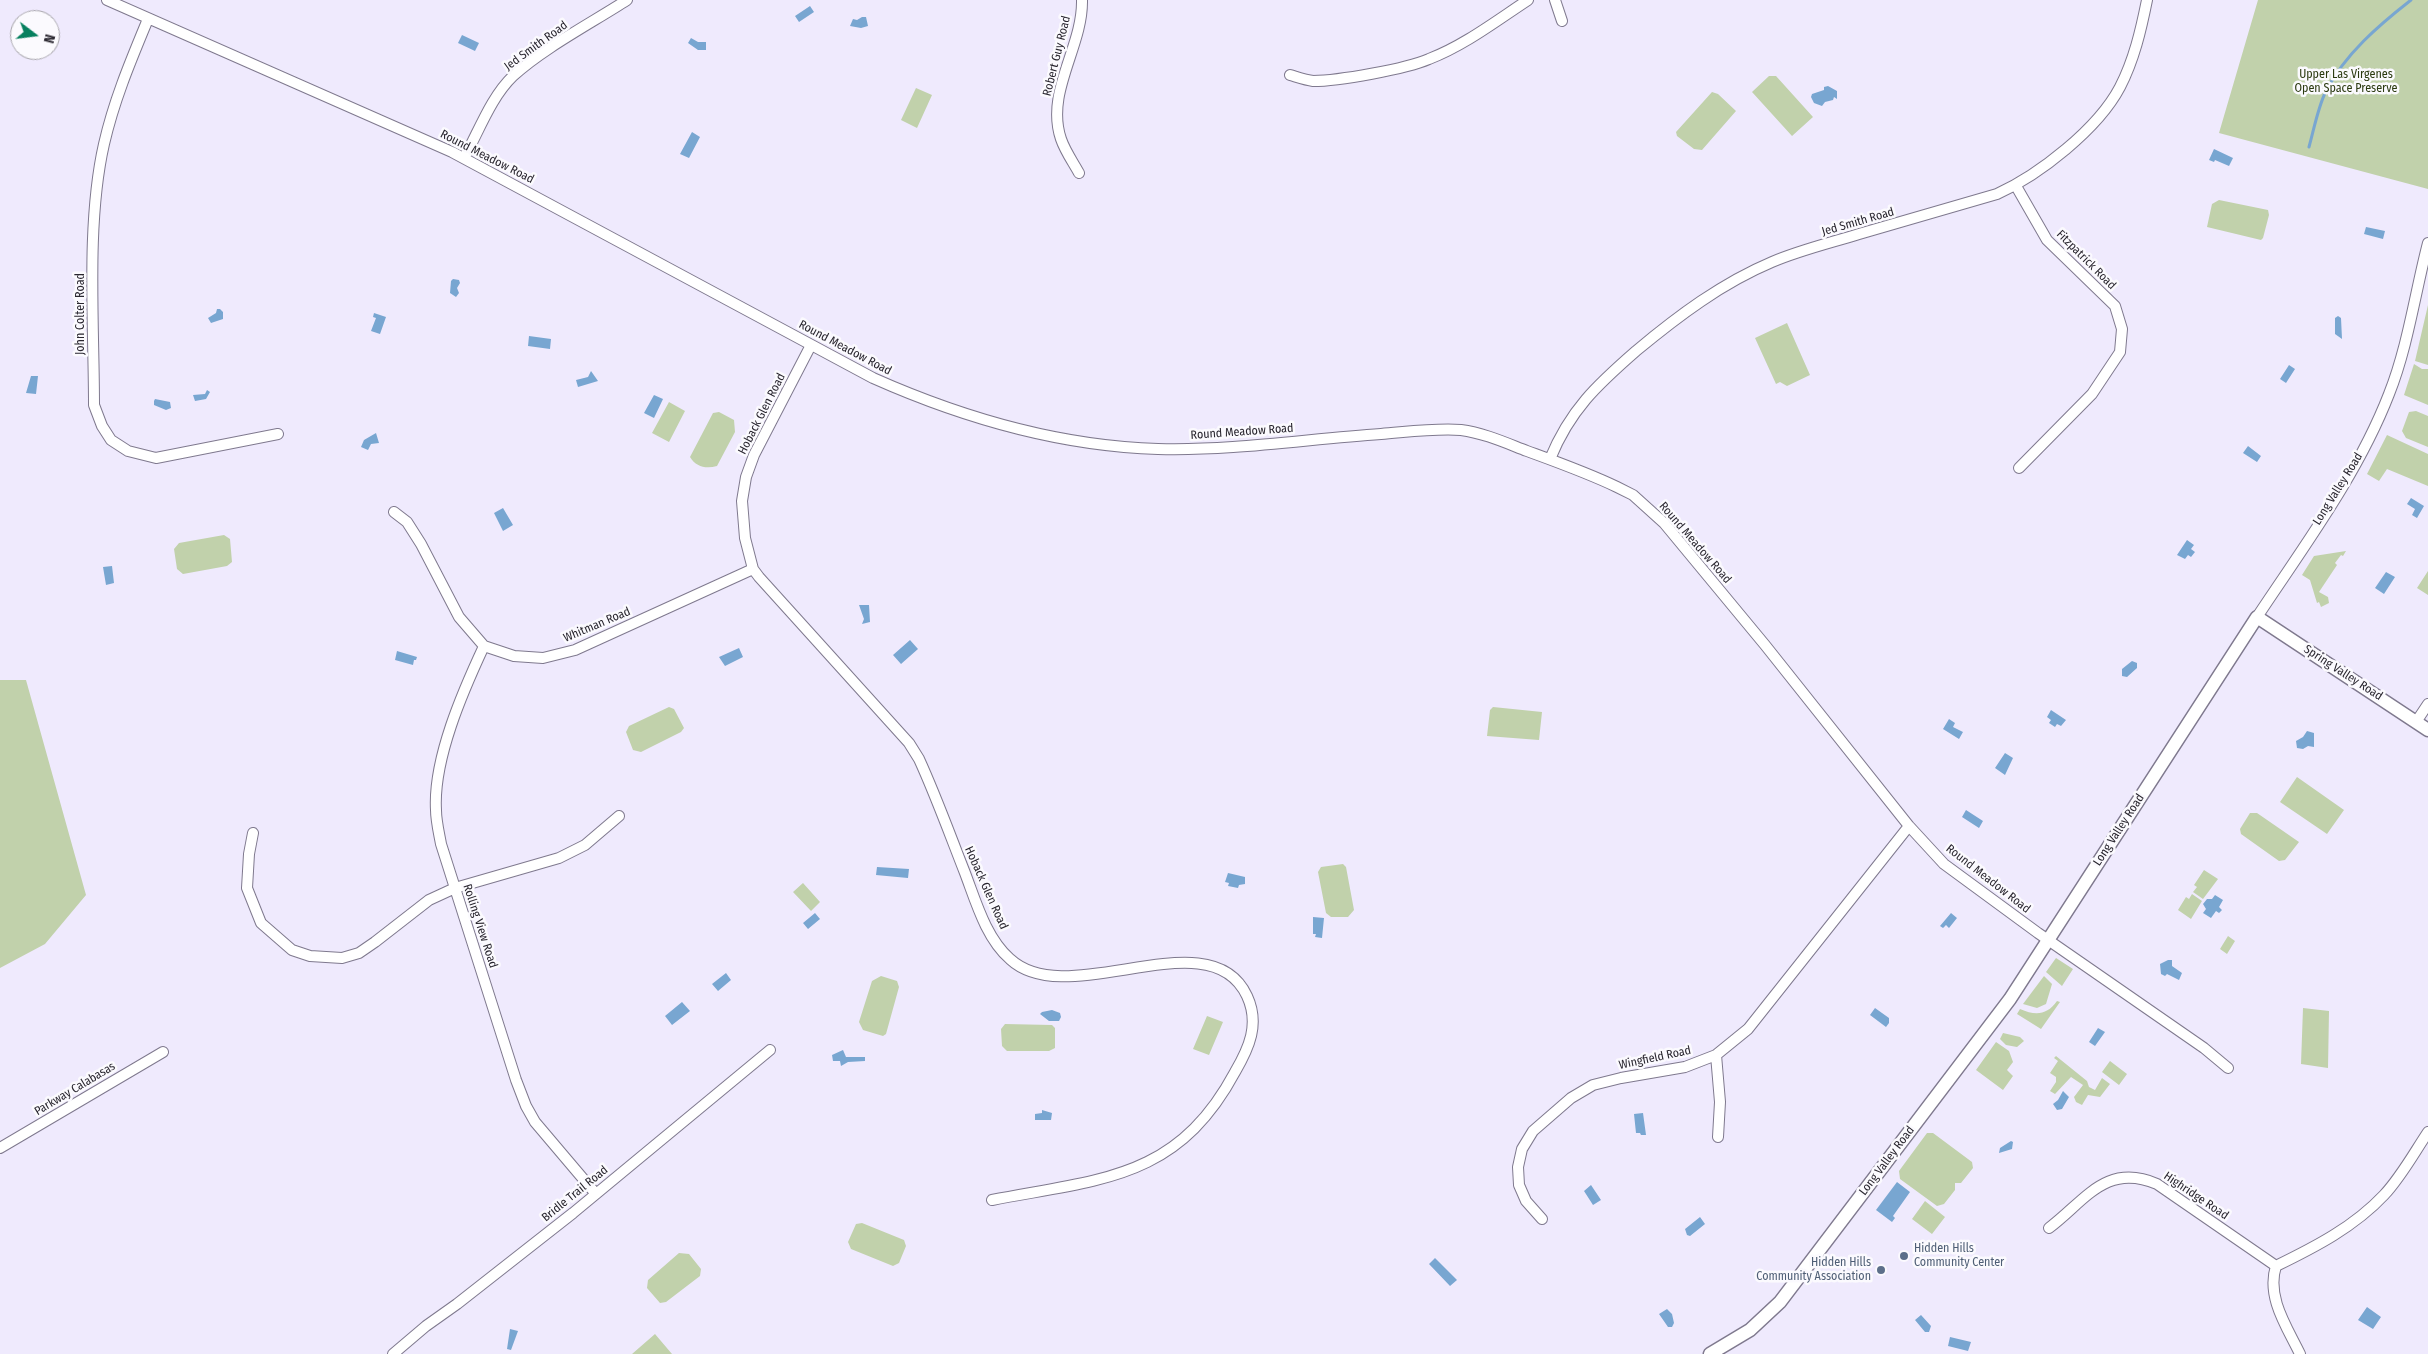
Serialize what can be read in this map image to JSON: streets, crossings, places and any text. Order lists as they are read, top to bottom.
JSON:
{
  "streets": {
    "street": [
      "Jed Smith Road",
      "Robert Guy Road",
      "Round Meadow Road",
      "Fitzpatrick Road",
      "John Colter Road",
      "Hoback Glen Road",
      "Long Valley Road",
      "Whitman Road",
      "Spring Valley Road",
      "Rolling View Road",
      "Wingfield Road",
      "Parkway Calabasas",
      "Bridle Trail Road",
      "Highridge Road"
    ]
  },
  "crossings": [
    ["Jed Smith Road", "Round Meadow Road"],
    ["Jed Smith Road", "Fitzpatrick Road"],
    ["Round Meadow Road", "John Colter Road"],
    ["Round Meadow Road", "Hoback Glen Road"],
    ["Round Meadow Road", "Long Valley Road"],
    ["Round Meadow Road", "Wingfield Road"],
    ["Hoback Glen Road", "Whitman Road"],
    ["Long Valley Road", "Spring Valley Road"],
    ["Whitman Road", "Rolling View Road"],
    ["Rolling View Road", "Bridle Trail Road"]
  ],
  "parks": ["Upper Las Virgenes Open Space Preserve"],
  "places": ["Hidden Hills Community Center", "Hidden Hills Community Association"],
  "north": "right"
}
